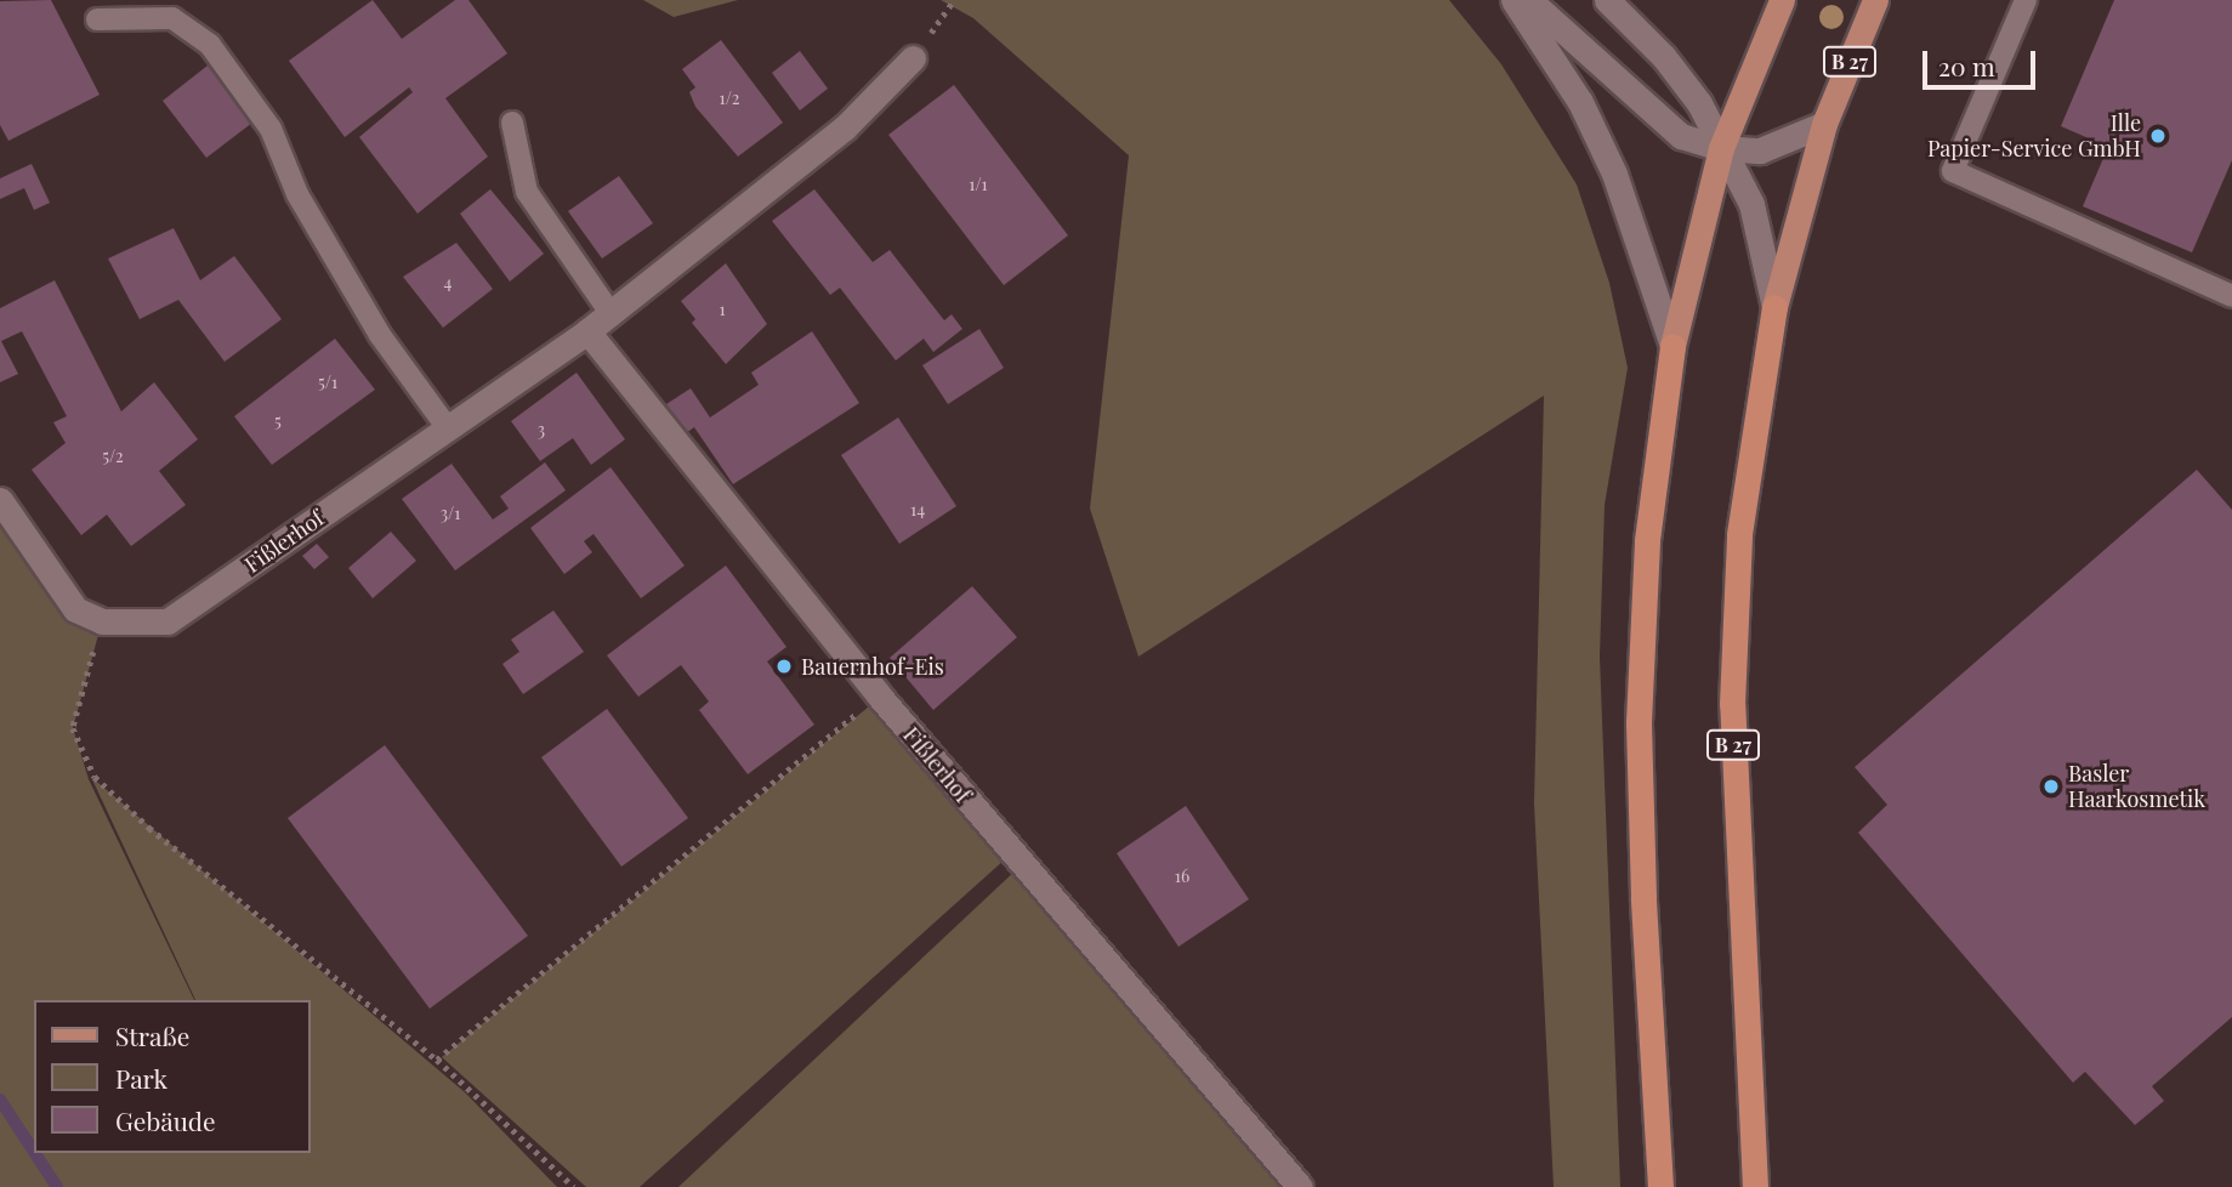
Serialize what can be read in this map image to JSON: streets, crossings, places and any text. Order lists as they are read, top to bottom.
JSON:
{
  "streets": {
    "highway": ["B 27"],
    "street": ["Fißlerhof"]
  },
  "places": ["Ille Papier-Service GmbH", "Bauernhof-Eis", "Basler Haarkosmetik"],
  "house_numbers": [
    "1/2",
    "1/1",
    "4",
    "1",
    "5/1",
    "5",
    "3",
    "5/2",
    "14",
    "3/1",
    "16"
  ],
  "legend": ["Straße", "Park", "Gebäude"],
  "scale_bar": "20 m"
}
